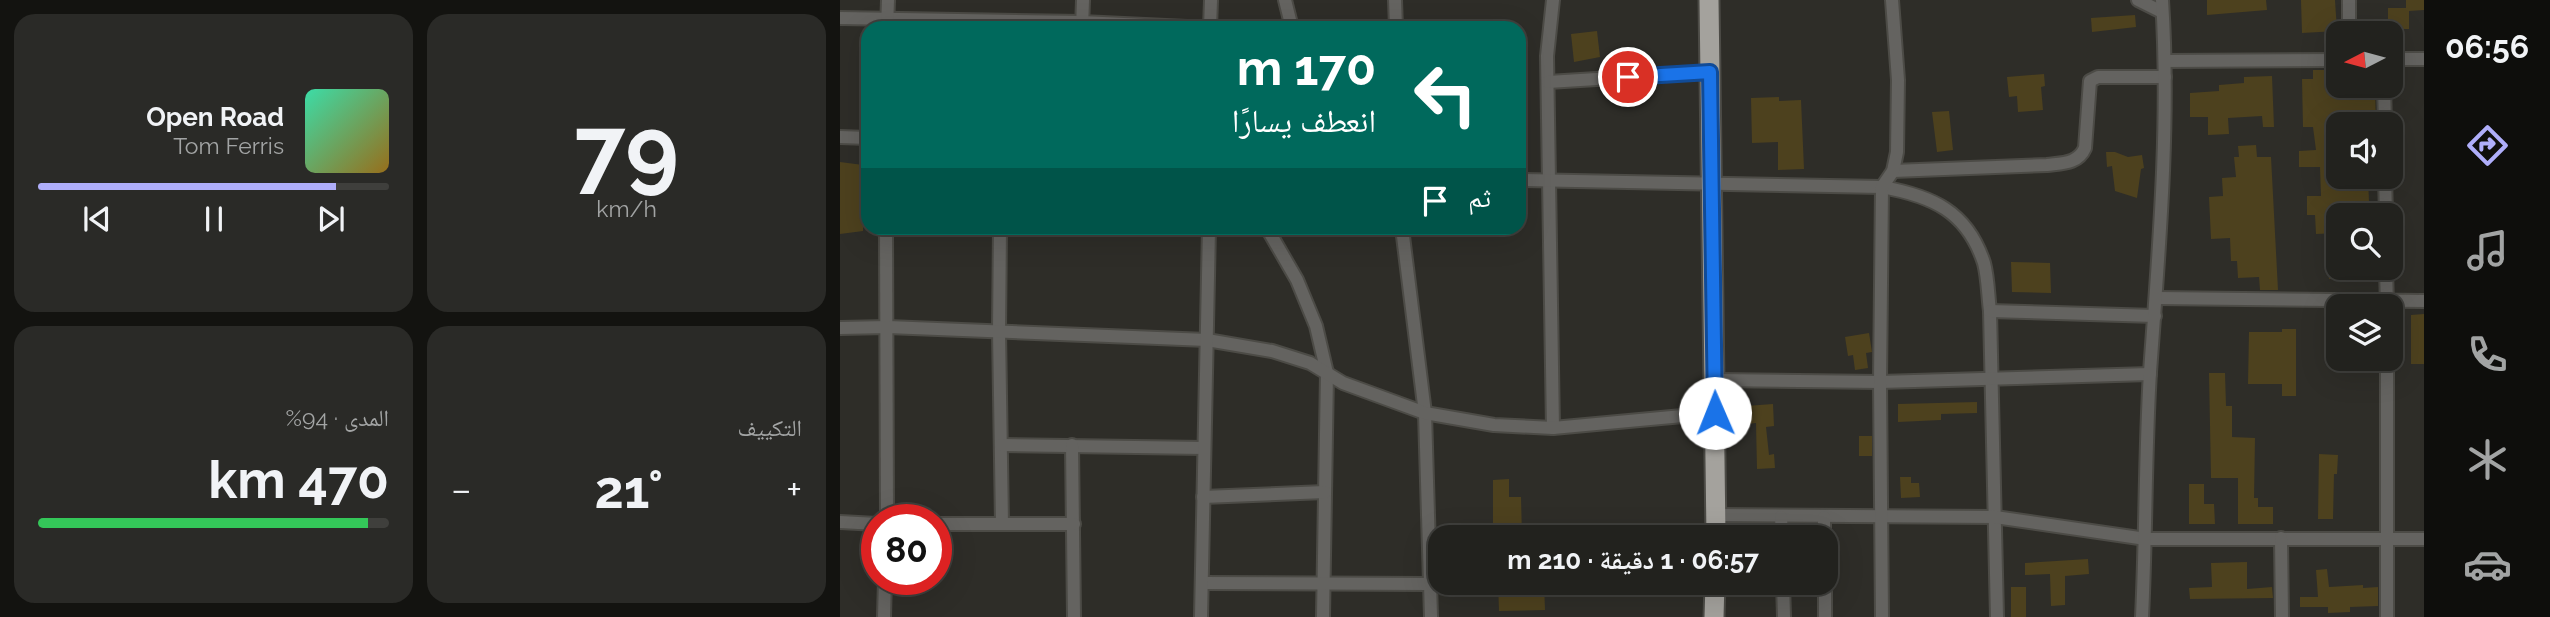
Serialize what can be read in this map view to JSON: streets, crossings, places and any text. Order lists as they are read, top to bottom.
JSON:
{
  "north": "left",
  "page": {
    "tabs": "06:56",
    "tile": [
      ["79", "km/h"],
      "التكييف",
      ["المدى · 94%", "470 km"]
    ],
    "turn": ["170 m", "انعطف يسارًا"],
    "song": ["Open Road", "Tom Ferris"],
    "then": "ثم",
    "heat": ["−", "21°", "+"],
    "limit": "80",
    "trip": "06:57 · 1 دقيقة · 210 m"
  }
}
